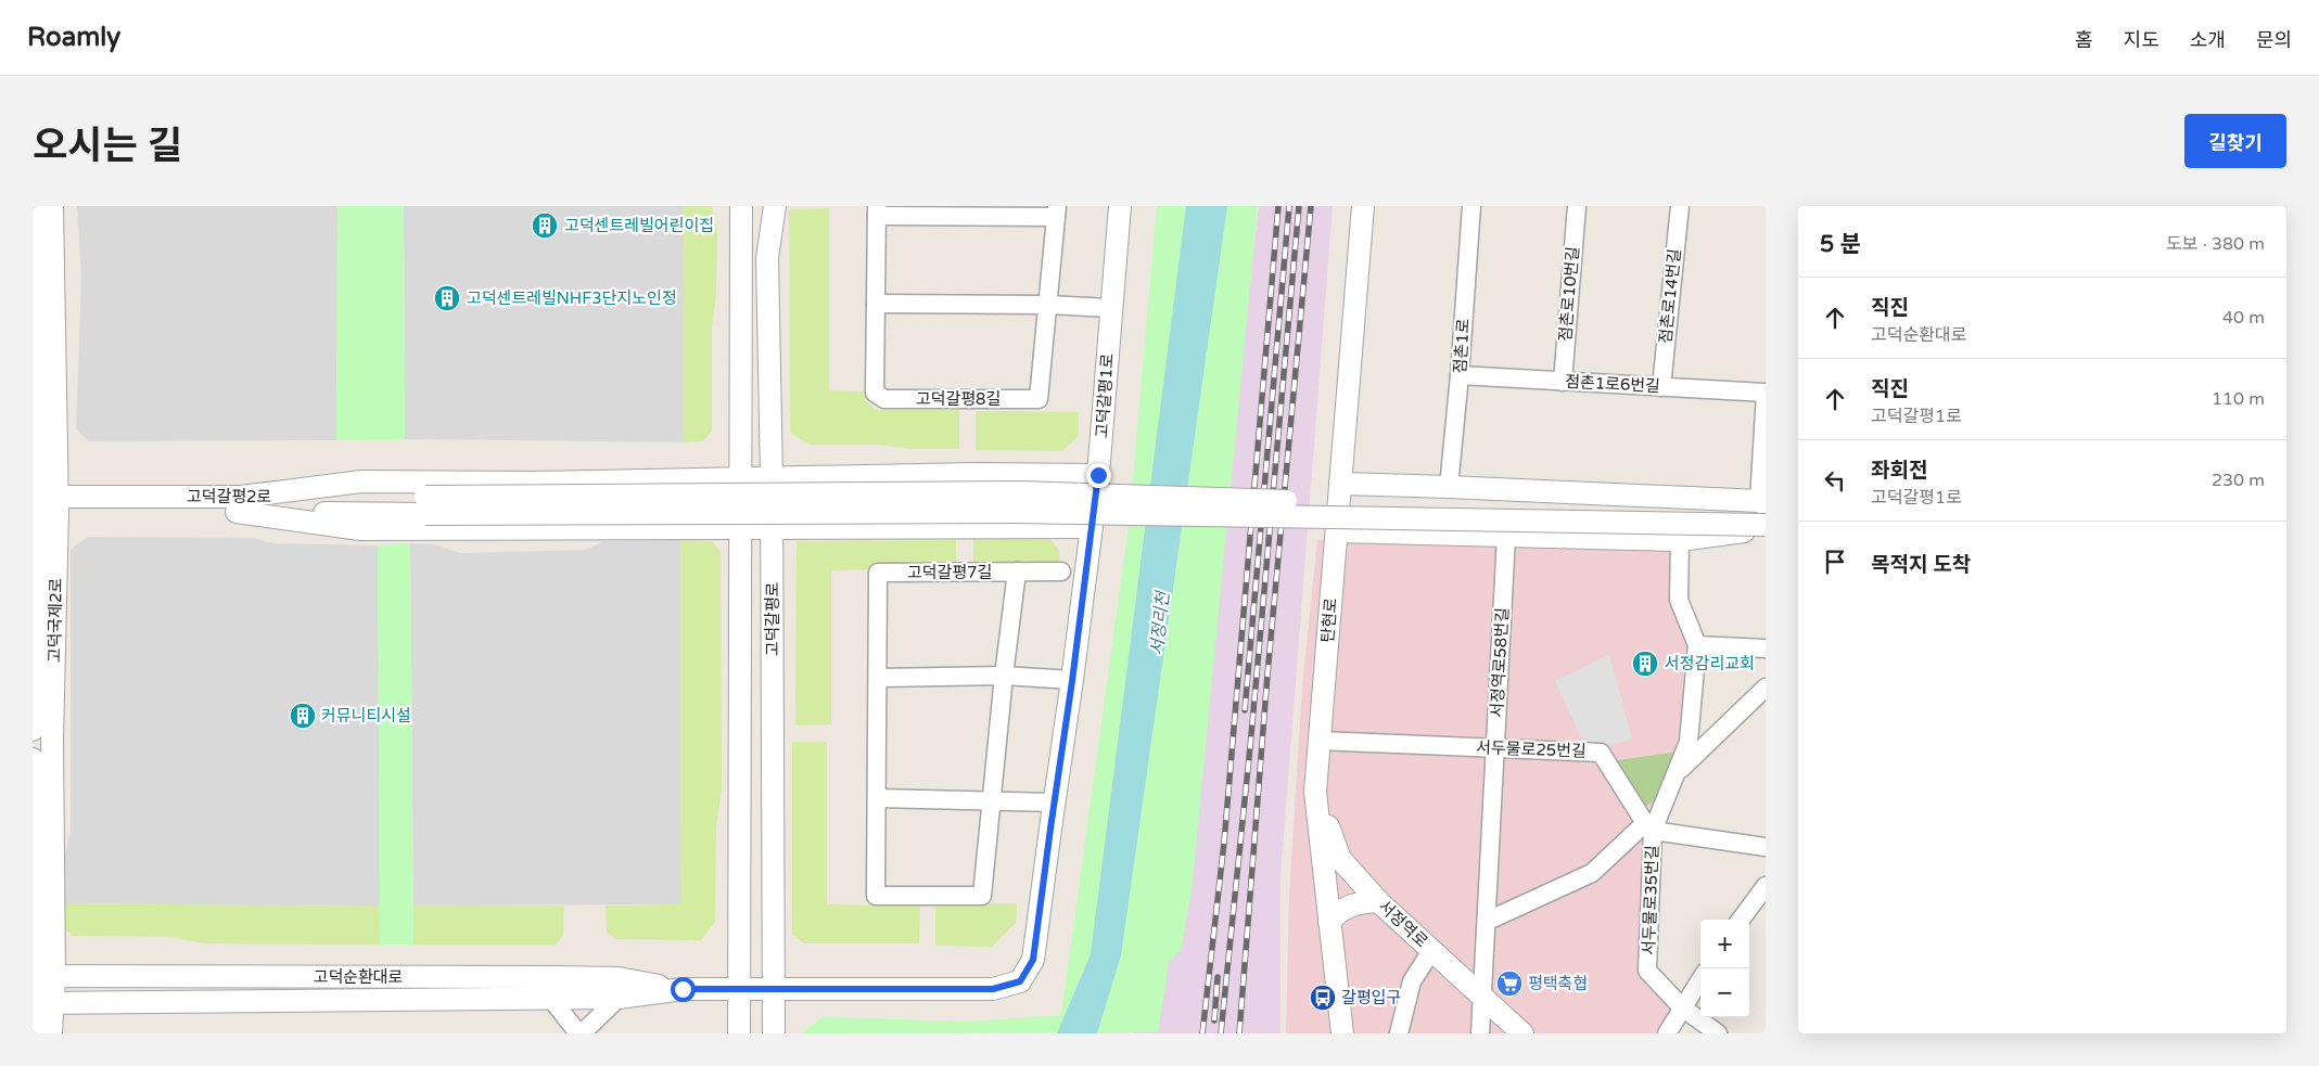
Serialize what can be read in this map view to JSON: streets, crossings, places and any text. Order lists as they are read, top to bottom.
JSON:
{
  "streets": {
    "street": [
      "점촌로10번길",
      "점촌로14번길",
      "점촌1로",
      "점촌1로6번길",
      "고덕갈평1로",
      "고덕갈평8길",
      "고덕갈평2로",
      "고덕갈평7길",
      "고덕갈평로",
      "고덕국제2로",
      "탄현로",
      "서정역로58번길",
      "서두물로25번길",
      "서두물로35번길",
      "서정역로",
      "고덕순환대로"
    ]
  },
  "crossings": [
    ["점촌로10번길", "점촌1로6번길"],
    ["점촌로14번길", "점촌1로6번길"],
    ["점촌1로", "점촌1로6번길"],
    ["고덕갈평1로", "고덕갈평로"],
    ["고덕갈평1로", "고덕순환대로"],
    ["고덕갈평2로", "고덕국제2로"],
    ["고덕갈평로", "고덕순환대로"],
    ["고덕국제2로", "고덕순환대로"],
    ["탄현로", "서두물로25번길"],
    ["탄현로", "서정역로"],
    ["서정역로58번길", "서두물로25번길"],
    ["서정역로58번길", "서정역로"],
    ["서두물로25번길", "서두물로35번길"]
  ],
  "water": ["서정리천"],
  "places": {
    "building": [
      "고덕센트레빌어린이집",
      "고덕센트레빌NHF3단지노인정",
      "서정감리교회",
      "커뮤니티시설"
    ],
    "supermarket": ["평택축협"],
    "bus stop": ["갈평입구"]
  },
  "page": {
    "header": "Roamly",
    "nav": [
      "홈",
      "지도",
      "소개",
      "문의"
    ],
    "title": "오시는 길",
    "buttons": "길찾기",
    "heading": ["5 분", "도보 · 380 m"],
    "list": [
      ["직진", "고덕순환대로", "40 m"],
      ["직진", "고덕갈평1로", "110 m"],
      ["좌회전", "고덕갈평1로", "230 m"],
      "목적지 도착"
    ],
    "map_buttons": ["+", "−"]
  }
}
